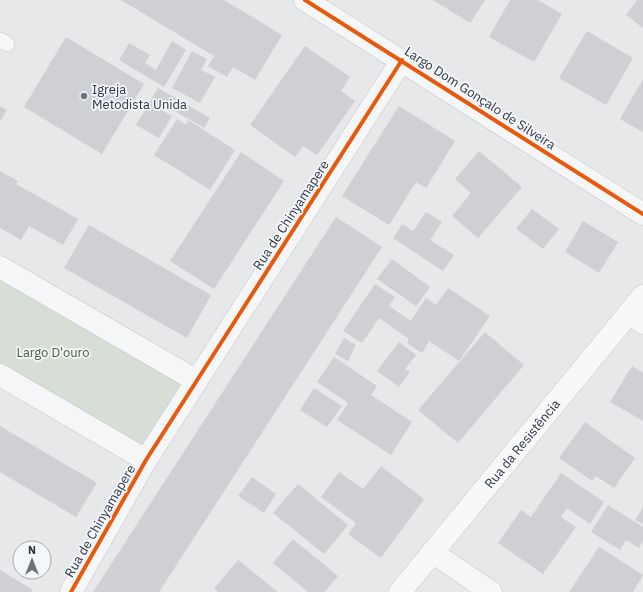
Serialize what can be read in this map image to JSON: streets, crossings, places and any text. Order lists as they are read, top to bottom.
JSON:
{
  "streets": {
    "street": ["Largo Dom Gonçalo de Silveira", "Rua de Chinyamapere", "Rua da Resistência"]
  },
  "crossings": [
    ["Largo Dom Gonçalo de Silveira", "Rua de Chinyamapere"]
  ],
  "parks": ["Largo D'ouro"],
  "places": ["Igreja Metodista Unida"],
  "north": "top"
}
